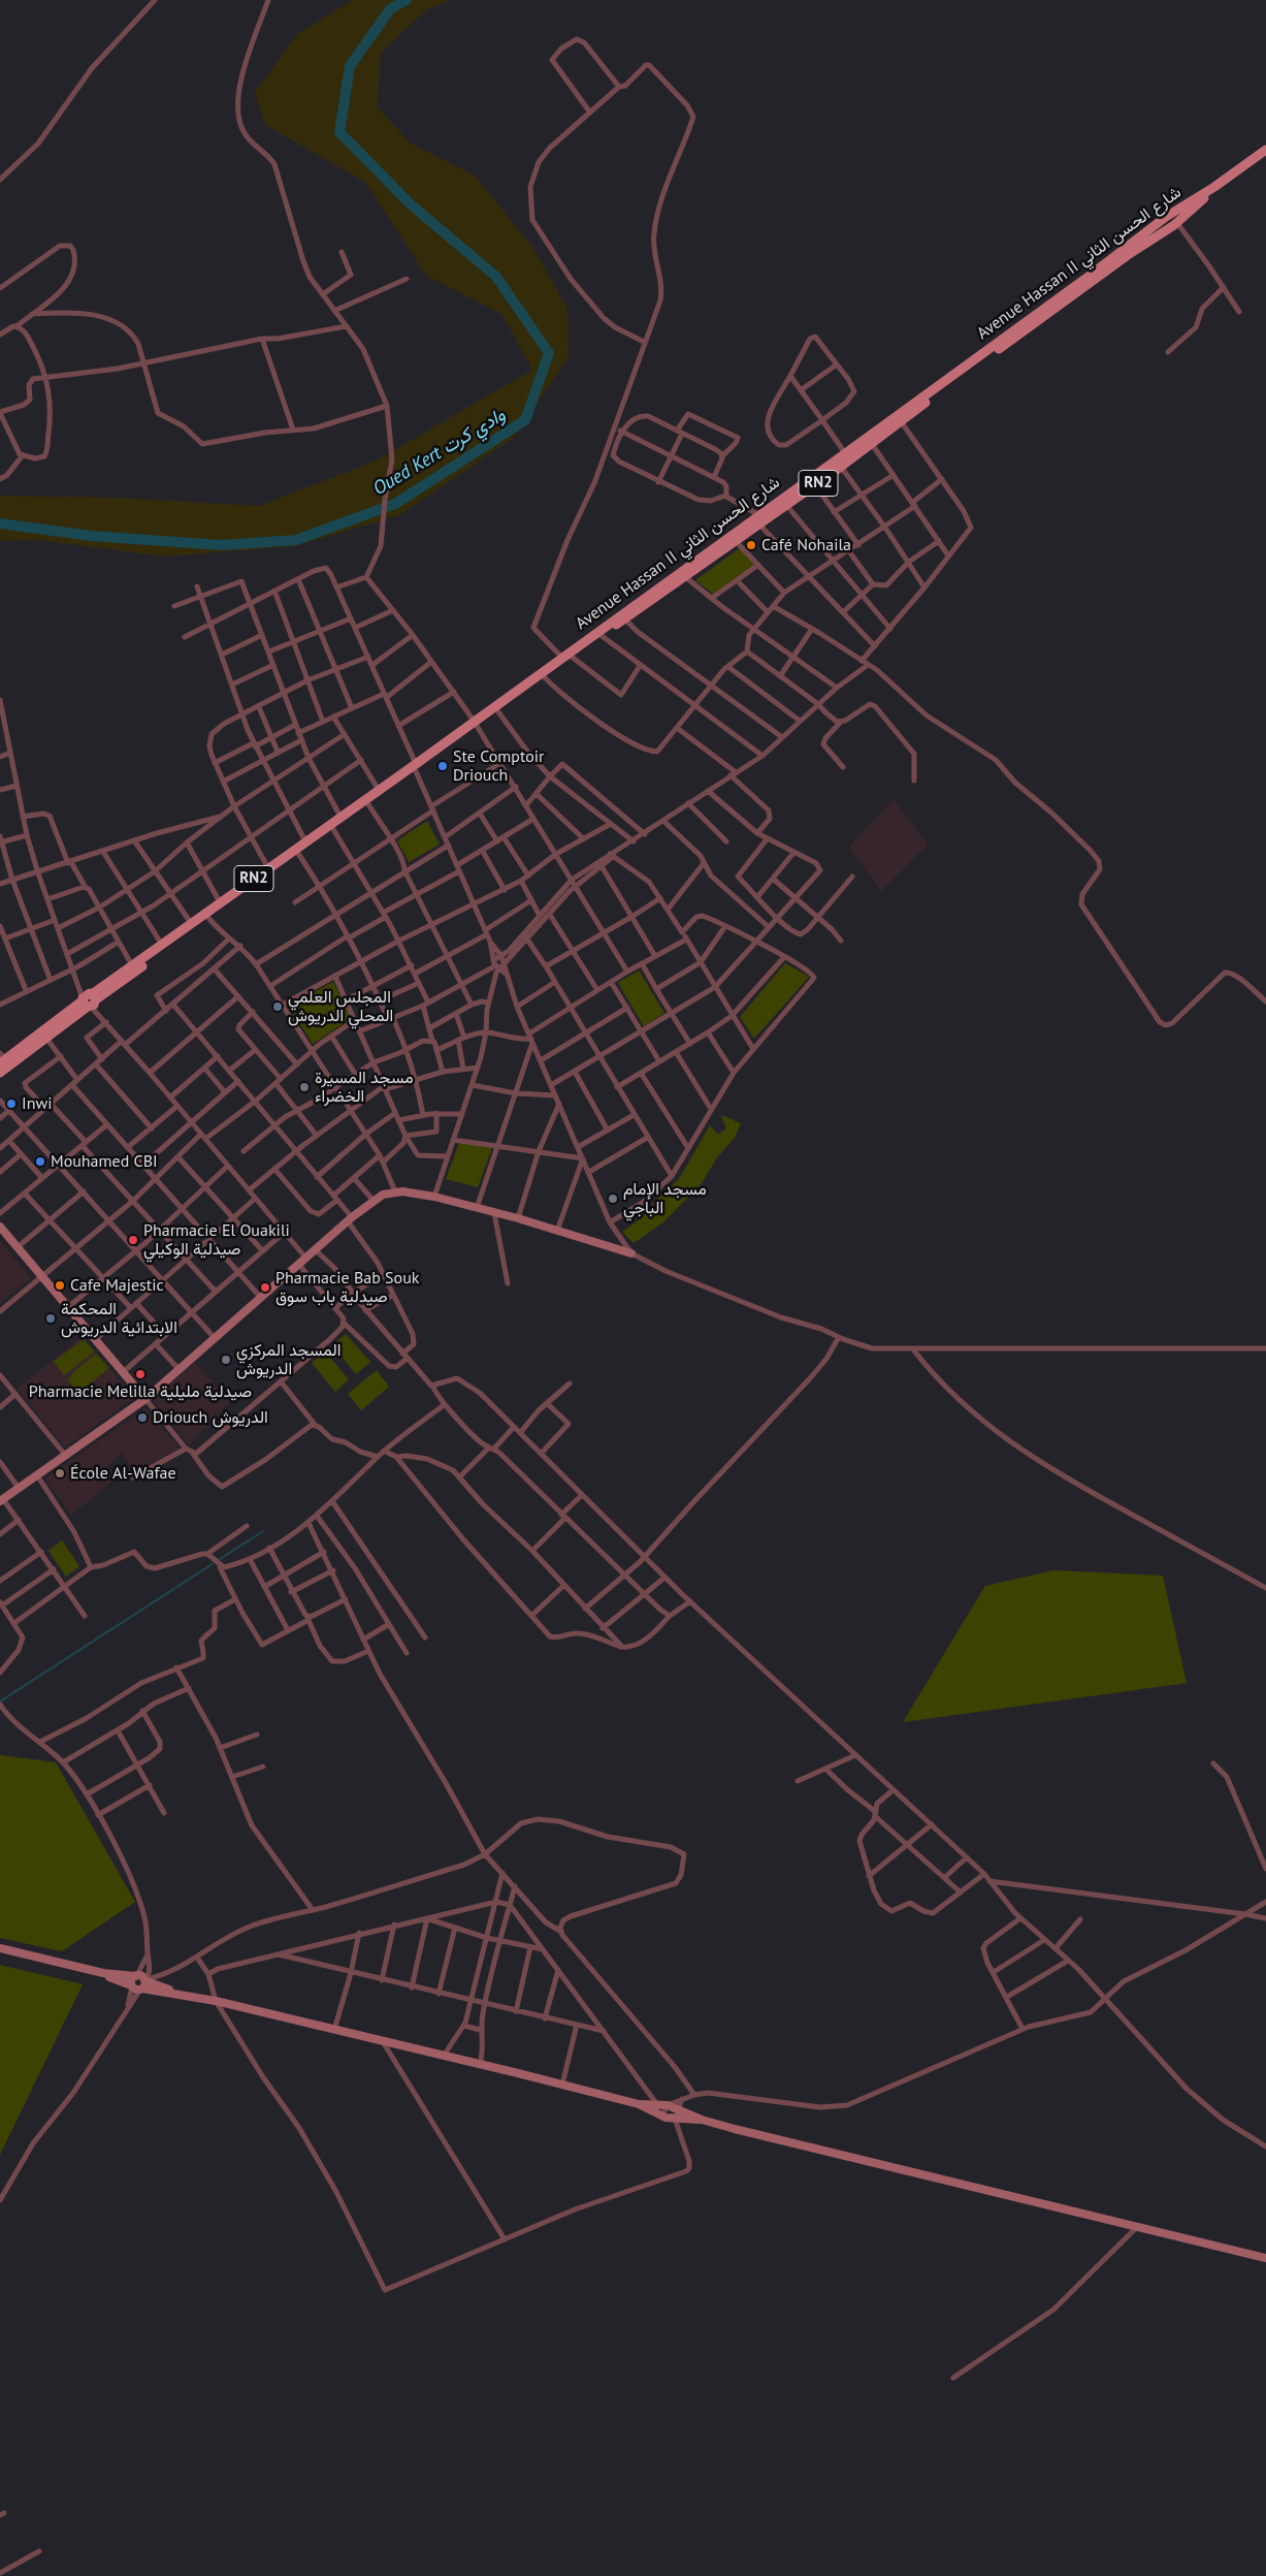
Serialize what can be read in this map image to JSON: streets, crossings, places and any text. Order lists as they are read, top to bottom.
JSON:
{
  "streets": {
    "main road": ["Avenue Hassan II شارع الحسن الثاني", "RN2"]
  },
  "crossings": [
    ["Avenue Hassan II شارع الحسن الثاني", "RN2"]
  ],
  "water": ["Oued Kert وادي كرت"],
  "places": [
    "Café Nohaila",
    "Ste Comptoir Driouch",
    "المجلس العلمي المحلي الدريوش",
    "مسجد المسيرة الخضراء",
    "Inwi",
    "Mouhamed CBI",
    "مسجد الإمام الباجي",
    "Pharmacie El Ouakili صيدلية الوكيلي",
    "Cafe Majestic",
    "Pharmacie Bab Souk صيدلية باب سوق",
    "المحكمة الابتدائية الدريوش",
    "المسجد المركزي الدريوش",
    "Pharmacie Melilla صيدلية مليلية",
    "Driouch الدريوش",
    "École Al-Wafae"
  ]
}
